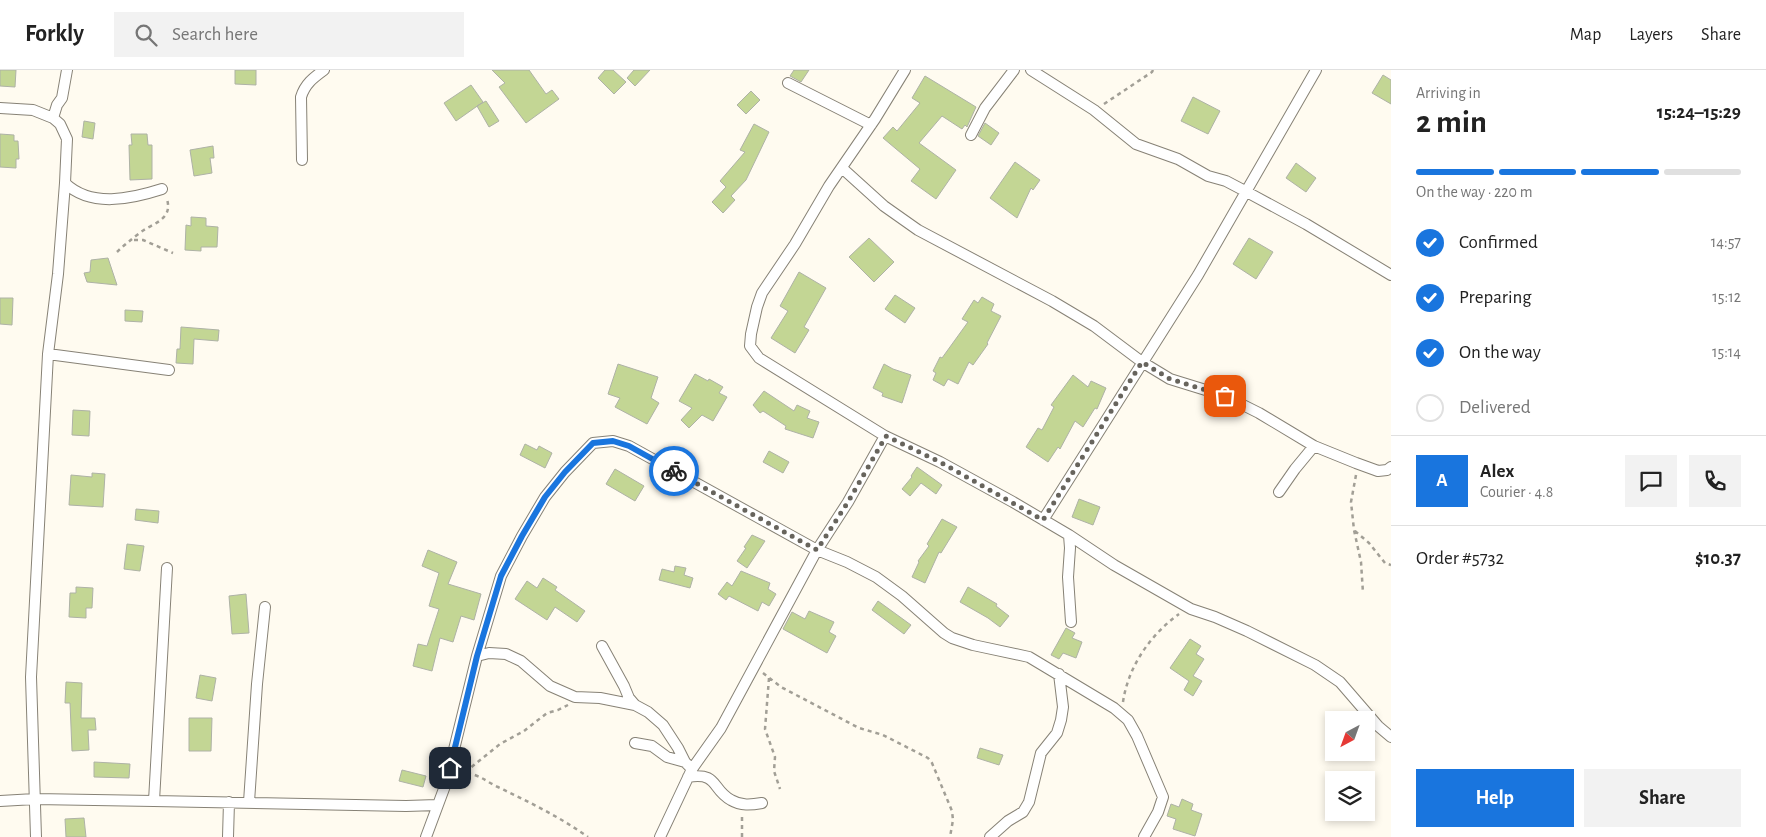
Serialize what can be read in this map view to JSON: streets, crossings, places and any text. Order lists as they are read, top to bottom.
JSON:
{
  "north": "bottom left",
  "page": {
    "header": "Forkly",
    "search": "Search here",
    "nav": ["Map", "Layers", "Share"],
    "heading": ["2 min", "Arriving in", "15:24–15:29"],
    "panel": [
      "Alex",
      "Courier · 4.8",
      "Order #5732",
      "$10.37"
    ],
    "bar": "On the way · 220 m",
    "list": [
      ["Confirmed", "14:57"],
      ["Preparing", "15:12"],
      ["On the way", "15:14"],
      "Delivered"
    ],
    "round": "A",
    "buttons": ["Help", "Share"]
  }
}
